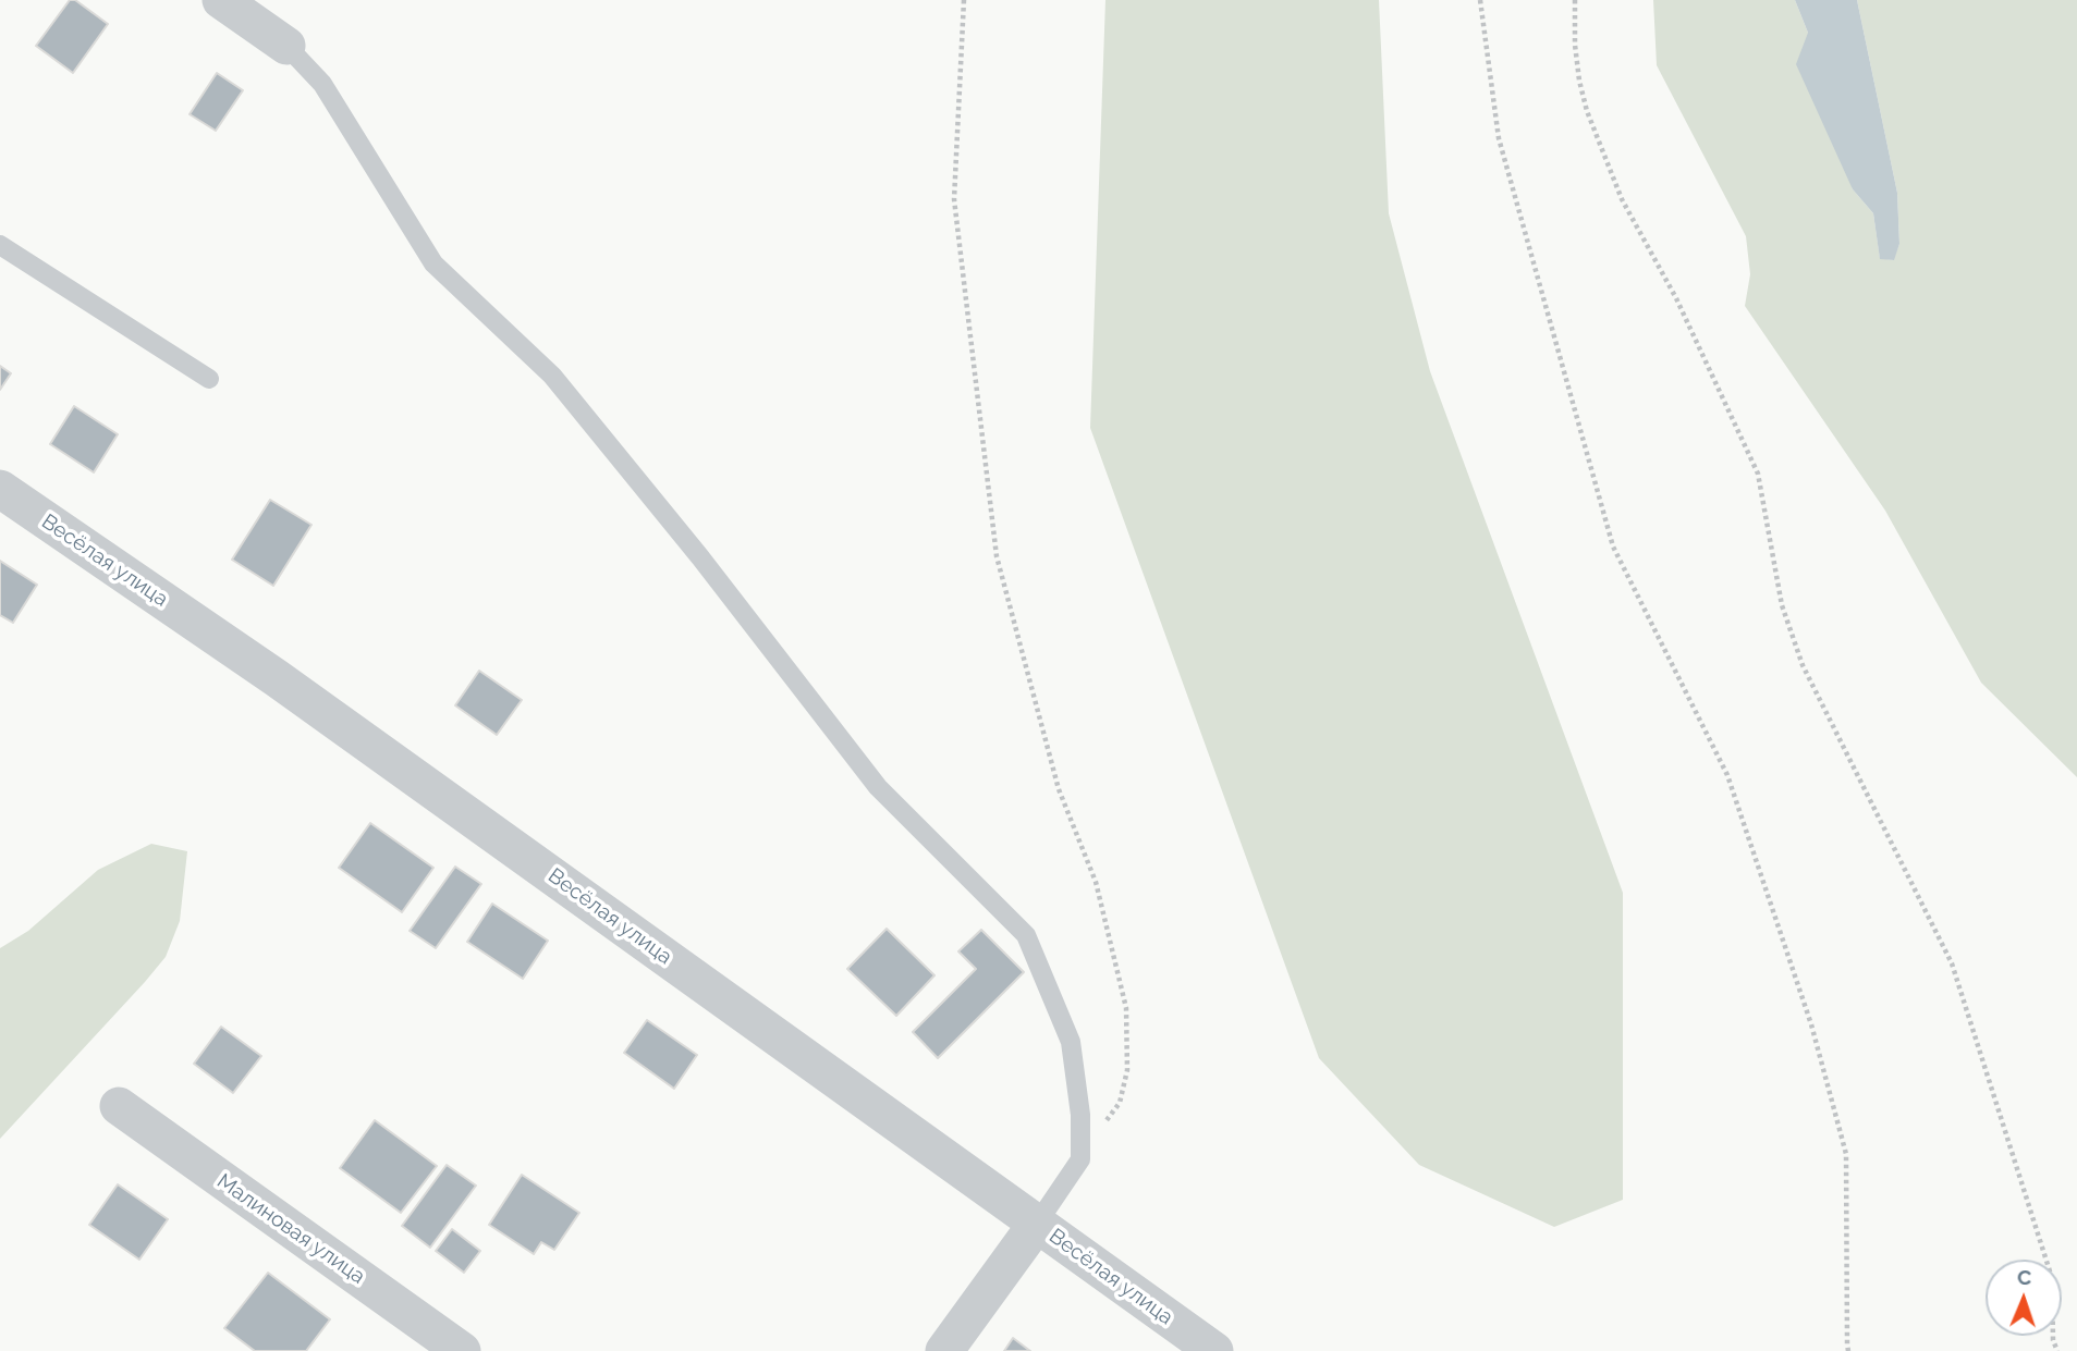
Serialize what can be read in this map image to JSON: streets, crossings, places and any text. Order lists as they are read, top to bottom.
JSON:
{
  "streets": {
    "street": ["Весёлая улица", "Малиновая улица"]
  },
  "north": "top"
}
